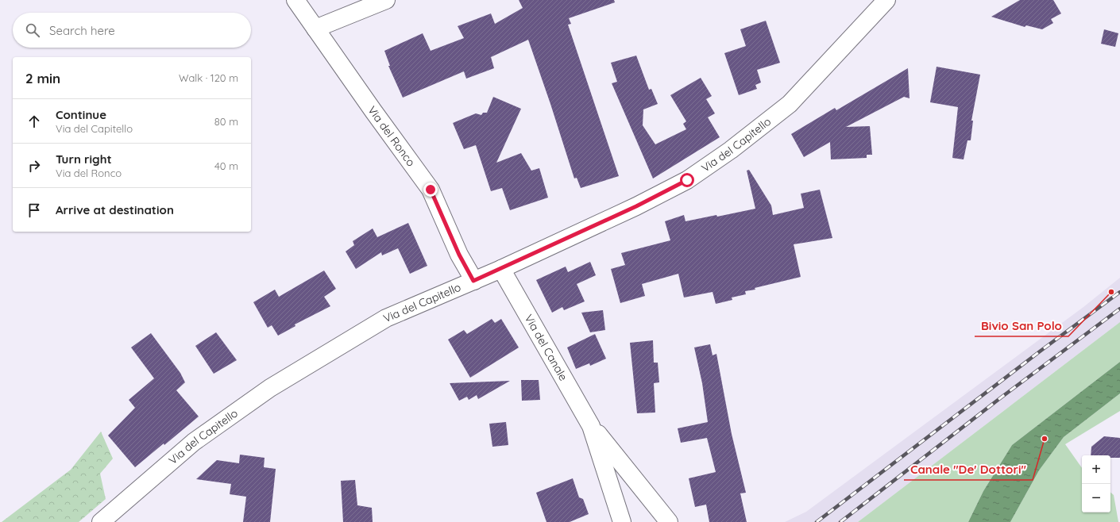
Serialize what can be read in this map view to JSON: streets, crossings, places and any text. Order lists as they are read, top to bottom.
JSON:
{
  "streets": {
    "street": ["Via del Ronco", "Via del Capitello", "Via del Canale"]
  },
  "crossings": [
    ["Via del Ronco", "Via del Capitello"],
    ["Via del Capitello", "Via del Canale"]
  ],
  "places": ["Bivio San Polo", "Canale \"De' Dottori\""],
  "page": {
    "search": "Search here",
    "heading": ["2 min", "Walk · 120 m"],
    "list": [
      ["Continue", "Via del Capitello", "80 m"],
      ["Turn right", "Via del Ronco", "40 m"],
      "Arrive at destination"
    ],
    "map_buttons": ["+", "−"]
  }
}
